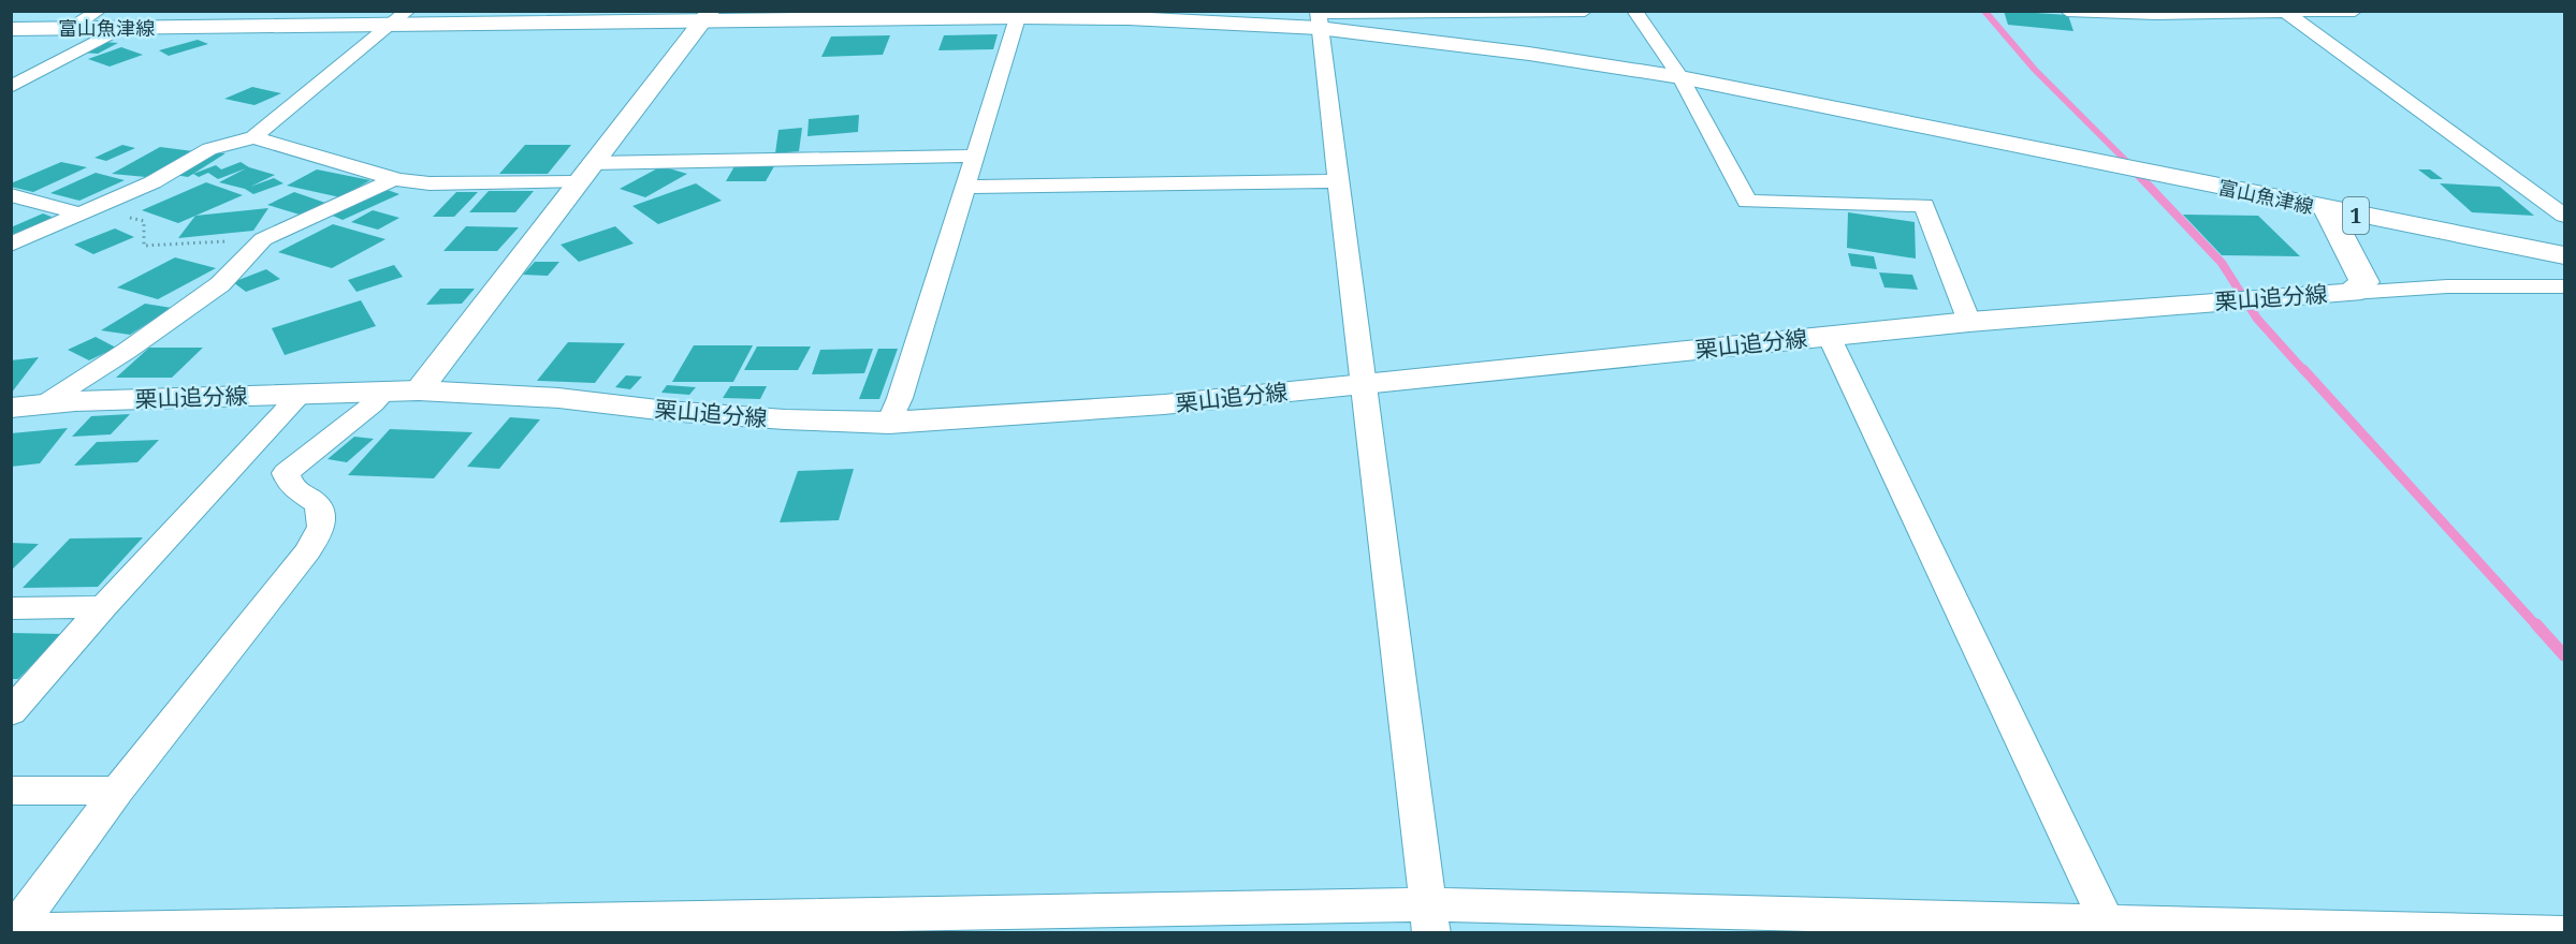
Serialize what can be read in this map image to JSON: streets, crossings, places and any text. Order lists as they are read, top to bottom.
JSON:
{
  "streets": {
    "main road": ["富山魚津線", "1", "栗山追分線"]
  },
  "crossings": [
    ["富山魚津線", "1"],
    ["富山魚津線", "栗山追分線"]
  ]
}
